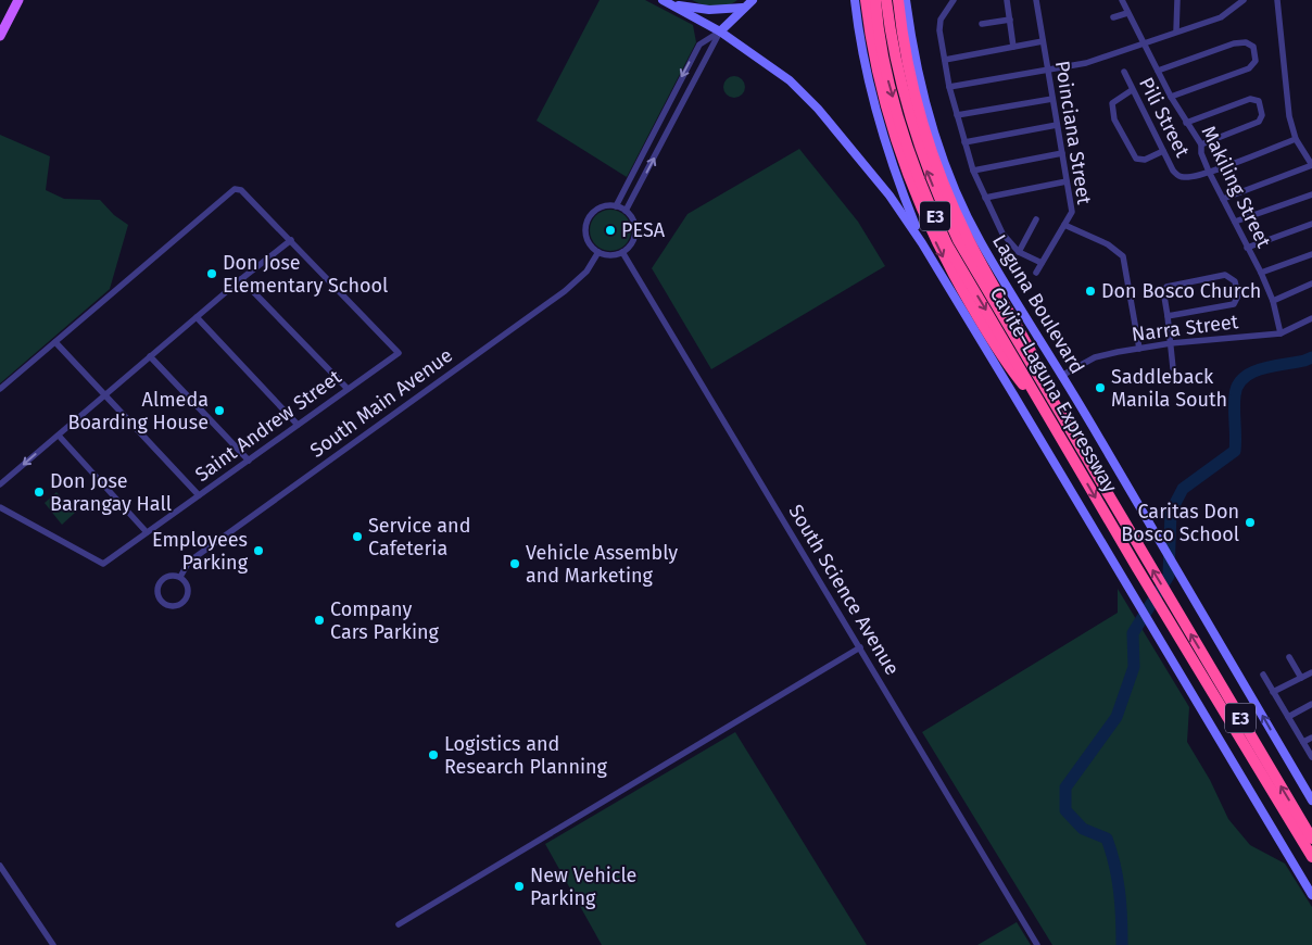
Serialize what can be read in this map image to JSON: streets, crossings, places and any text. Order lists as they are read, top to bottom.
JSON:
{
  "streets": {
    "highway": ["E3", "Cavite–Laguna Expressway"],
    "main road": ["Laguna Boulevard"],
    "street": [
      "Pili Street",
      "Poinciana Street",
      "Makiling Street",
      "Narra Street",
      "South Main Avenue",
      "Saint Andrew Street",
      "South Science Avenue"
    ]
  },
  "crossings": [
    ["Pili Street", "Makiling Street"],
    ["Makiling Street", "Narra Street"],
    ["Laguna Boulevard", "Narra Street"],
    ["South Main Avenue", "South Science Avenue"]
  ],
  "places": [
    "PESA",
    "Don Jose Elementary School",
    "Don Bosco Church",
    "Saddleback Manila South",
    "Almeda Boarding House",
    "Don Jose Barangay Hall",
    "Caritas Don Bosco School",
    "Service and Cafeteria",
    "Employees Parking",
    "Vehicle Assembly and Marketing",
    "Company Cars Parking",
    "Logistics and Research Planning",
    "New Vehicle Parking"
  ]
}
